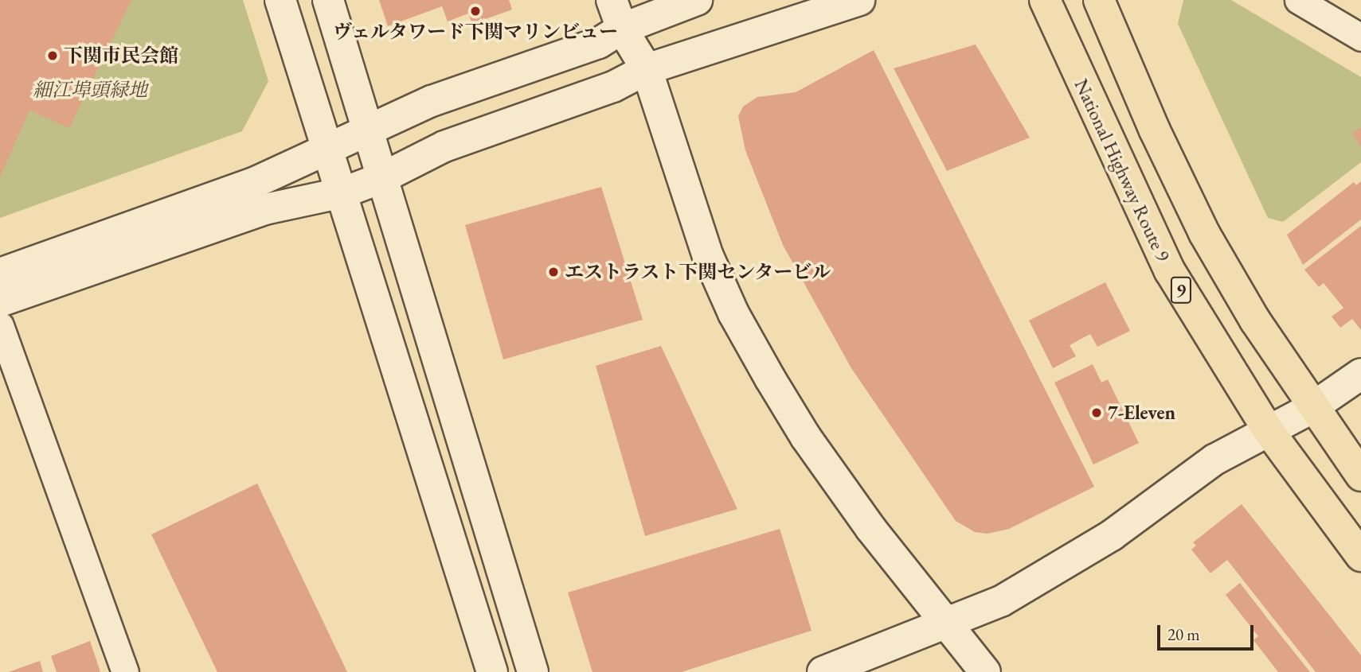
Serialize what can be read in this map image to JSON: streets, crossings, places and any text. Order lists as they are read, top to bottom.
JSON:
{
  "streets": {
    "highway": ["National Highway Route 9", "9"]
  },
  "parks": ["細江埠頭緑地"],
  "places": [
    "ヴェルタワード下関マリンビュー",
    "下関市民会館",
    "エストラスト下関センタービル",
    "7-Eleven"
  ],
  "scale_bar": "20 m"
}
